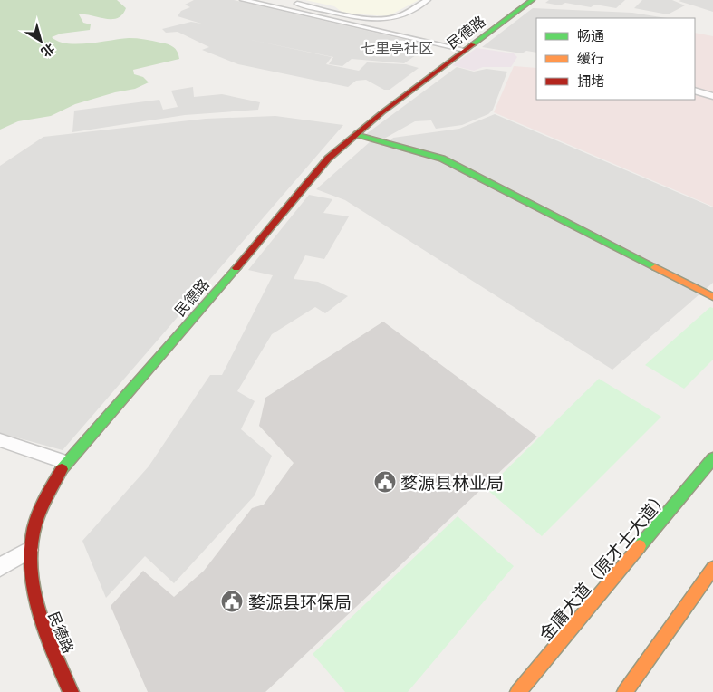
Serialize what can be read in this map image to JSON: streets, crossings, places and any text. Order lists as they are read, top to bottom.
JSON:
{
  "streets": {
    "street": ["民德路", "金庸大道（原才士大道）"]
  },
  "districts": ["七里亭社区"],
  "places": {
    "public building": ["婺源县林业局", "婺源县环保局"]
  },
  "legend": ["畅通", "缓行", "拥堵"],
  "north": "bottom right"
}
